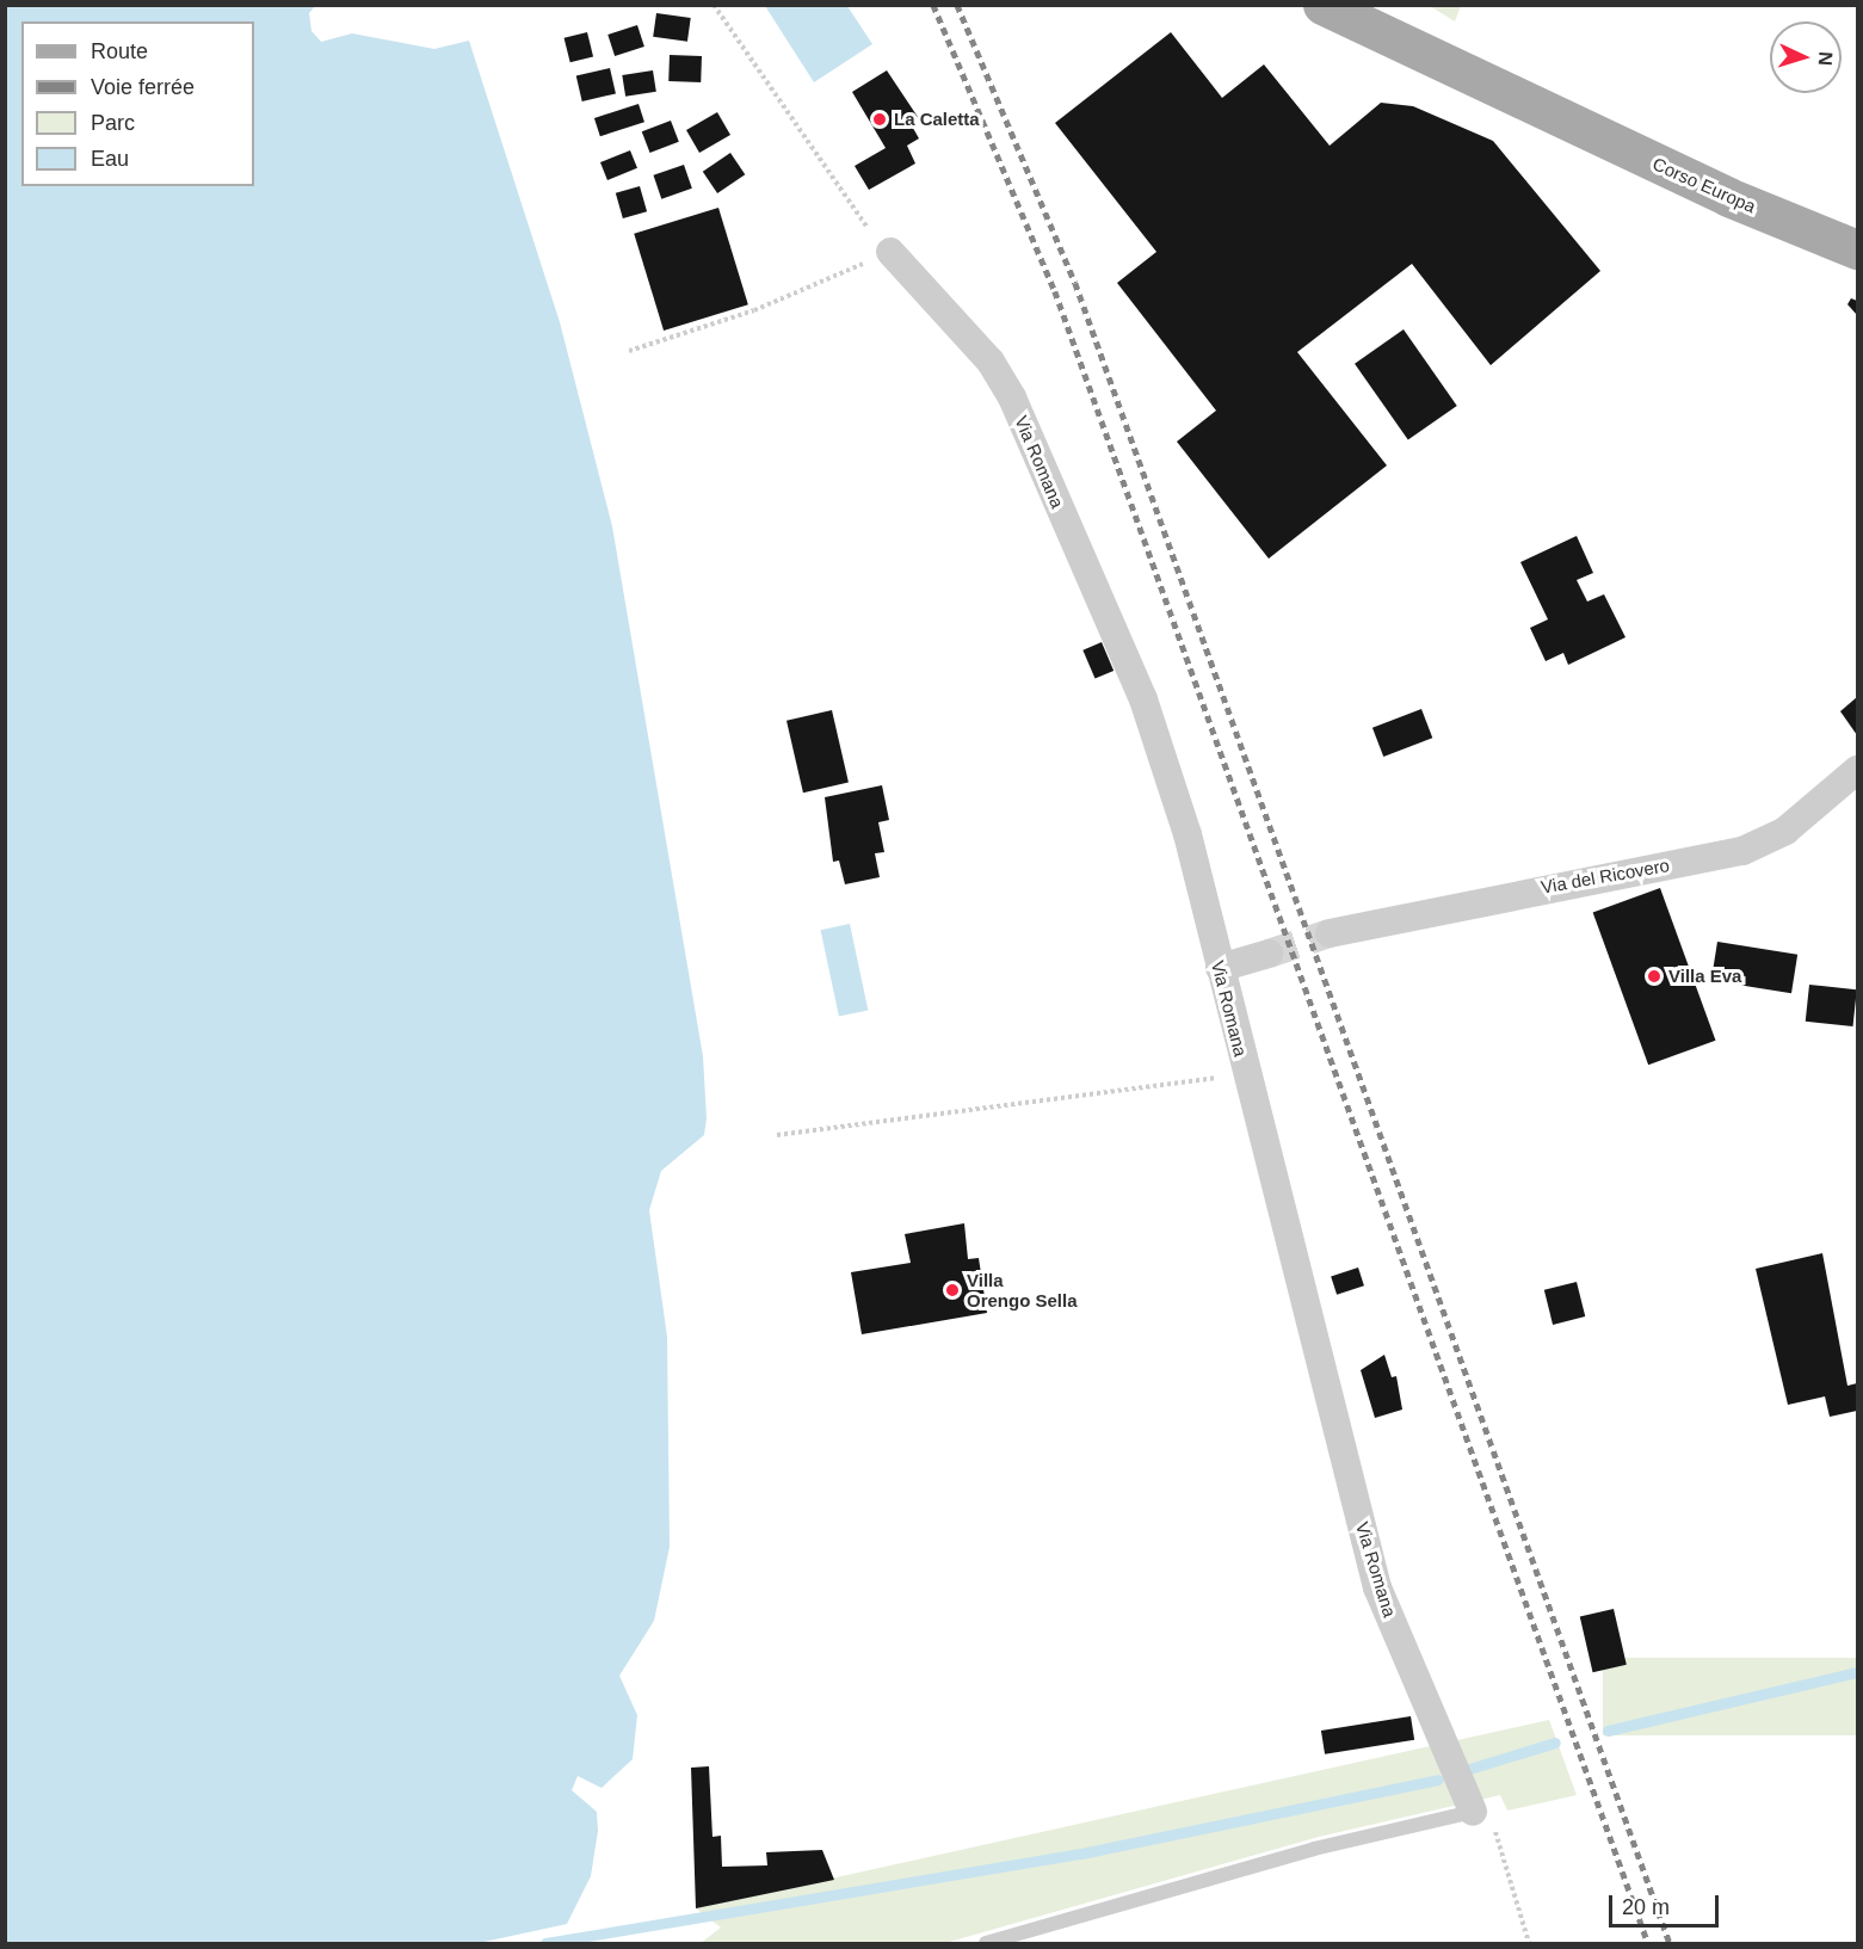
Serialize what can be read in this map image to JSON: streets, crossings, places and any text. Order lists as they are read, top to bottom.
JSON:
{
  "streets": {
    "main road": ["Corso Europa"],
    "street": ["Via Romana", "Via del Ricovero"]
  },
  "places": ["La Caletta", "Villa Eva", "Villa Orengo Sella"],
  "legend": [
    "Route",
    "Voie ferrée",
    "Parc",
    "Eau"
  ],
  "scale_bar": "20 m",
  "north": "right"
}
